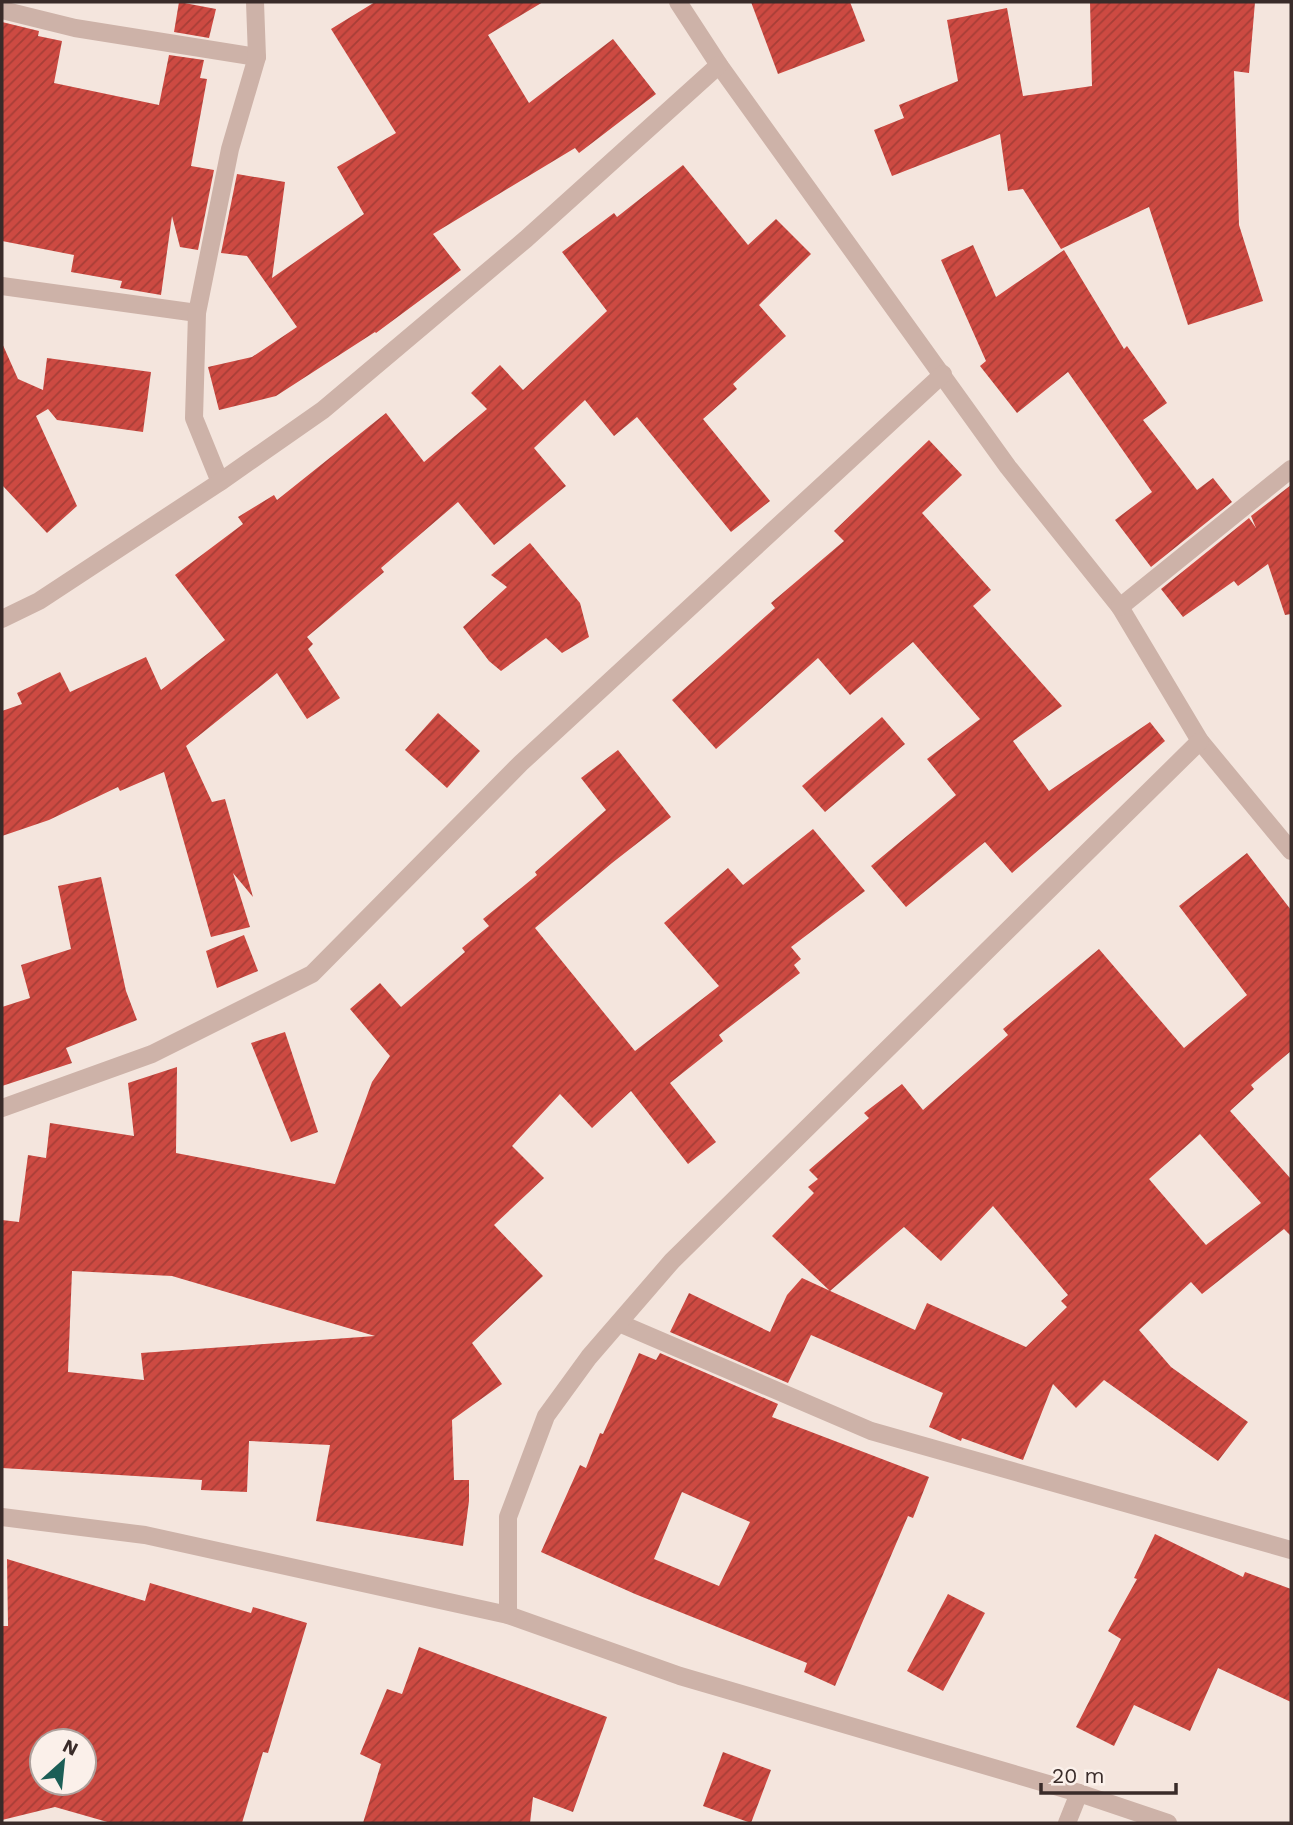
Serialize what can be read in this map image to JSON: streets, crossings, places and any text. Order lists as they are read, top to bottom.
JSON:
{
  "scale_bar": "20 m",
  "north": "top right"
}
